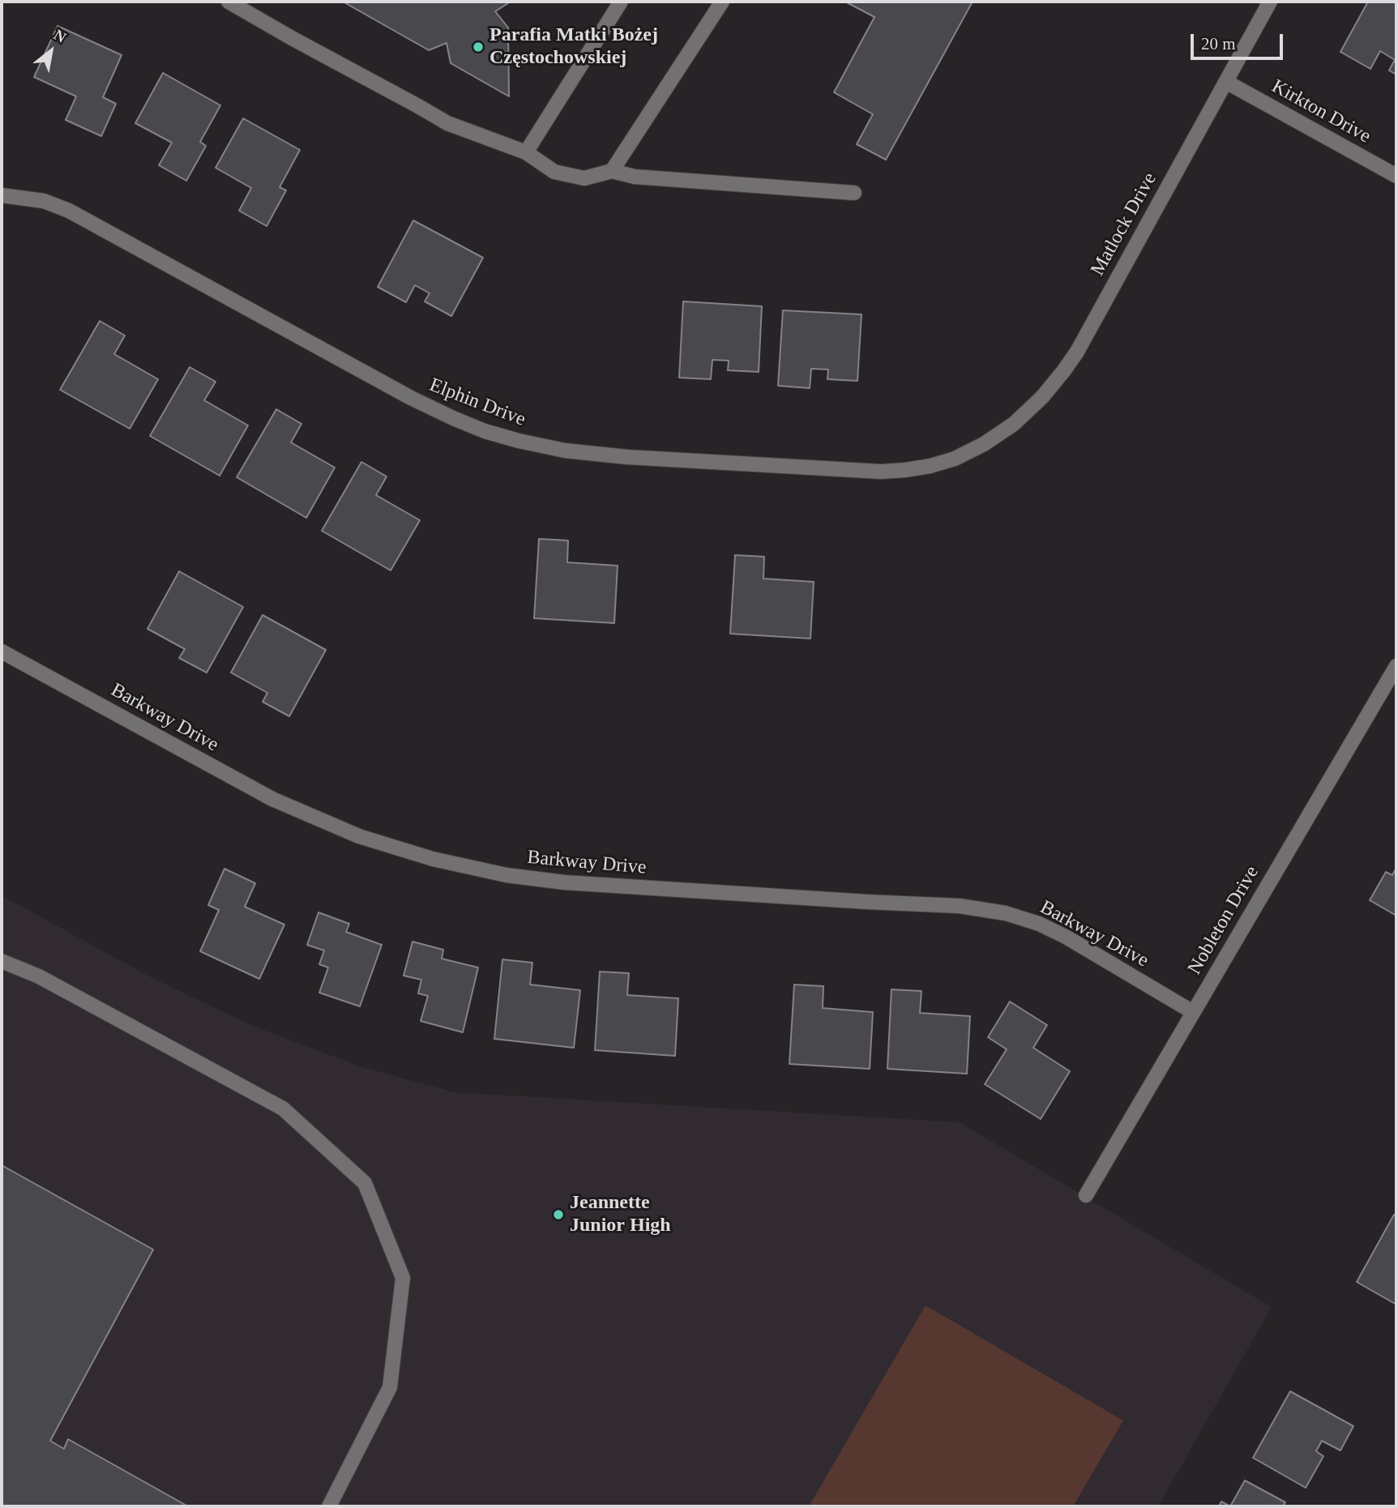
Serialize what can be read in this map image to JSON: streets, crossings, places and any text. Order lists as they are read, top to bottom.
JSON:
{
  "streets": {
    "street": [
      "Kirkton Drive",
      "Matlock Drive",
      "Elphin Drive",
      "Barkway Drive",
      "Nobleton Drive"
    ]
  },
  "crossings": [
    ["Kirkton Drive", "Matlock Drive"],
    ["Matlock Drive", "Elphin Drive"],
    ["Barkway Drive", "Nobleton Drive"]
  ],
  "places": ["Parafia Matki Bożej Częstochowskiej", "Jeannette Junior High"],
  "scale_bar": "20 m",
  "north": "top right"
}
